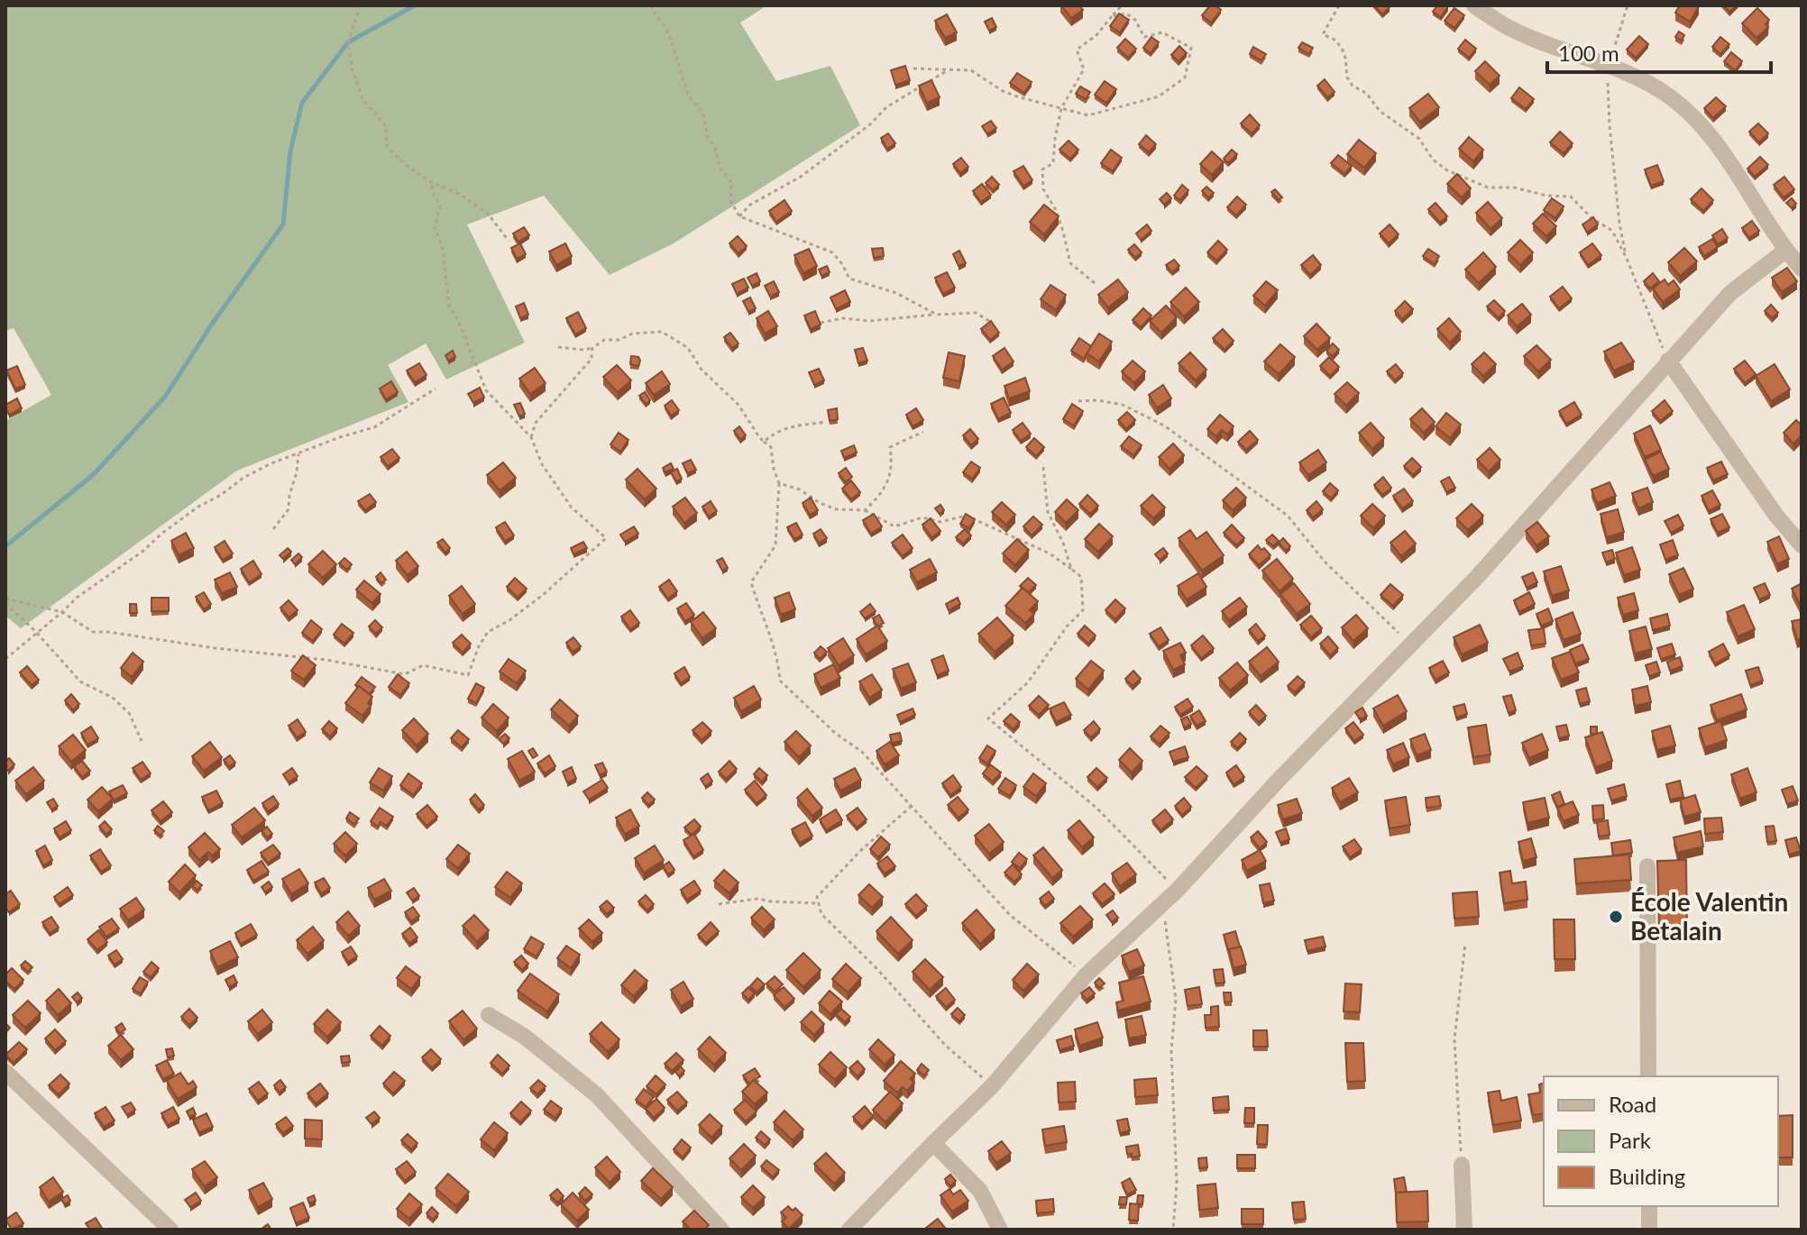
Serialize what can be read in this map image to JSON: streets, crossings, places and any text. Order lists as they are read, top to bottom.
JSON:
{
  "places": ["École Valentin Betalain"],
  "legend": ["Road", "Park", "Building"],
  "scale_bar": "100 m"
}
